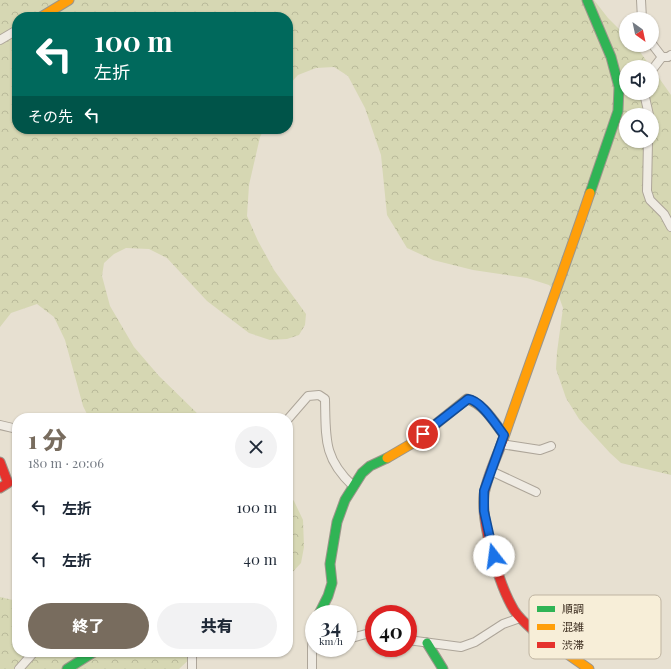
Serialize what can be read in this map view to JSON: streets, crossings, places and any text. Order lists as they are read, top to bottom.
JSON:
{
  "legend": ["順調", "混雑", "渋滞"],
  "north": "bottom right",
  "page": {
    "turn": ["100 m", "左折"],
    "then": "その先",
    "heading": ["1 分", "180 m · 20:06"],
    "list": [
      {
        "name": "左折",
        "value": "100 m"
      },
      {
        "name": "左折",
        "value": "40 m"
      }
    ],
    "buttons": ["終了", "共有"],
    "speed": "34 km/h",
    "limit": "40"
  }
}
